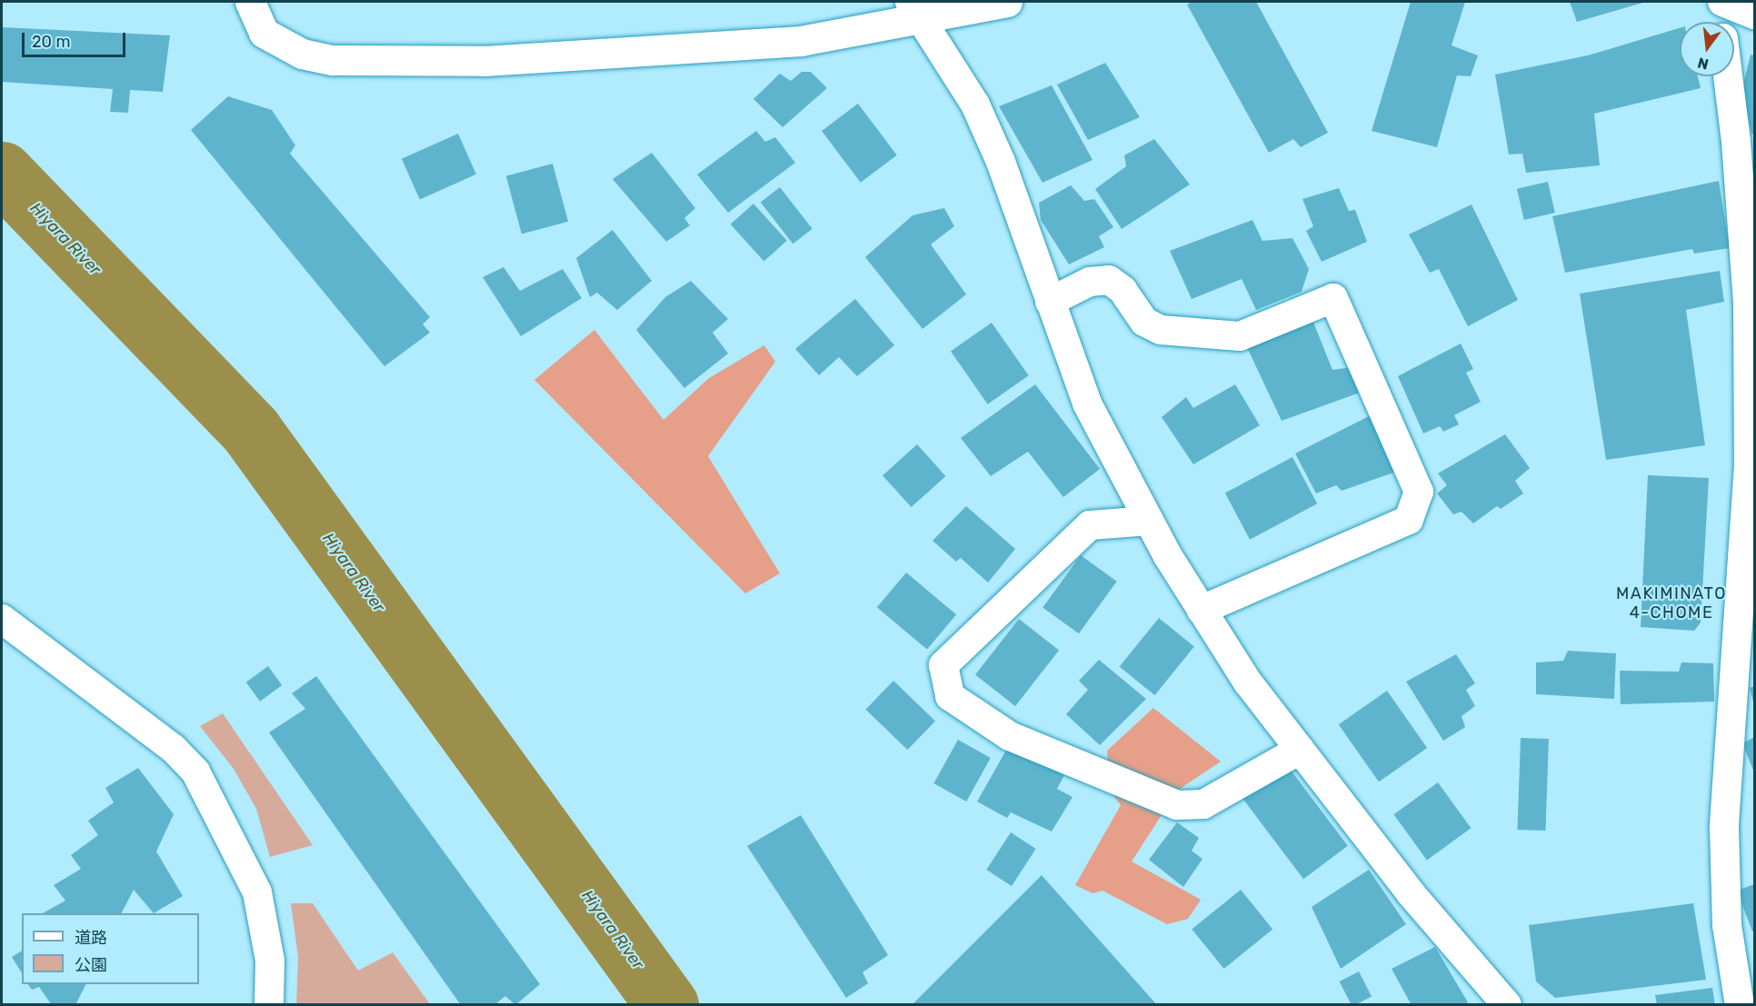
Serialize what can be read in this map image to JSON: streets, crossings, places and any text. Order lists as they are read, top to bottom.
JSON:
{
  "districts": ["MAKIMINATO 4-CHOME"],
  "water": ["Hiyara River"],
  "legend": ["道路", "公園"],
  "scale_bar": "20 m",
  "north": "bottom"
}
